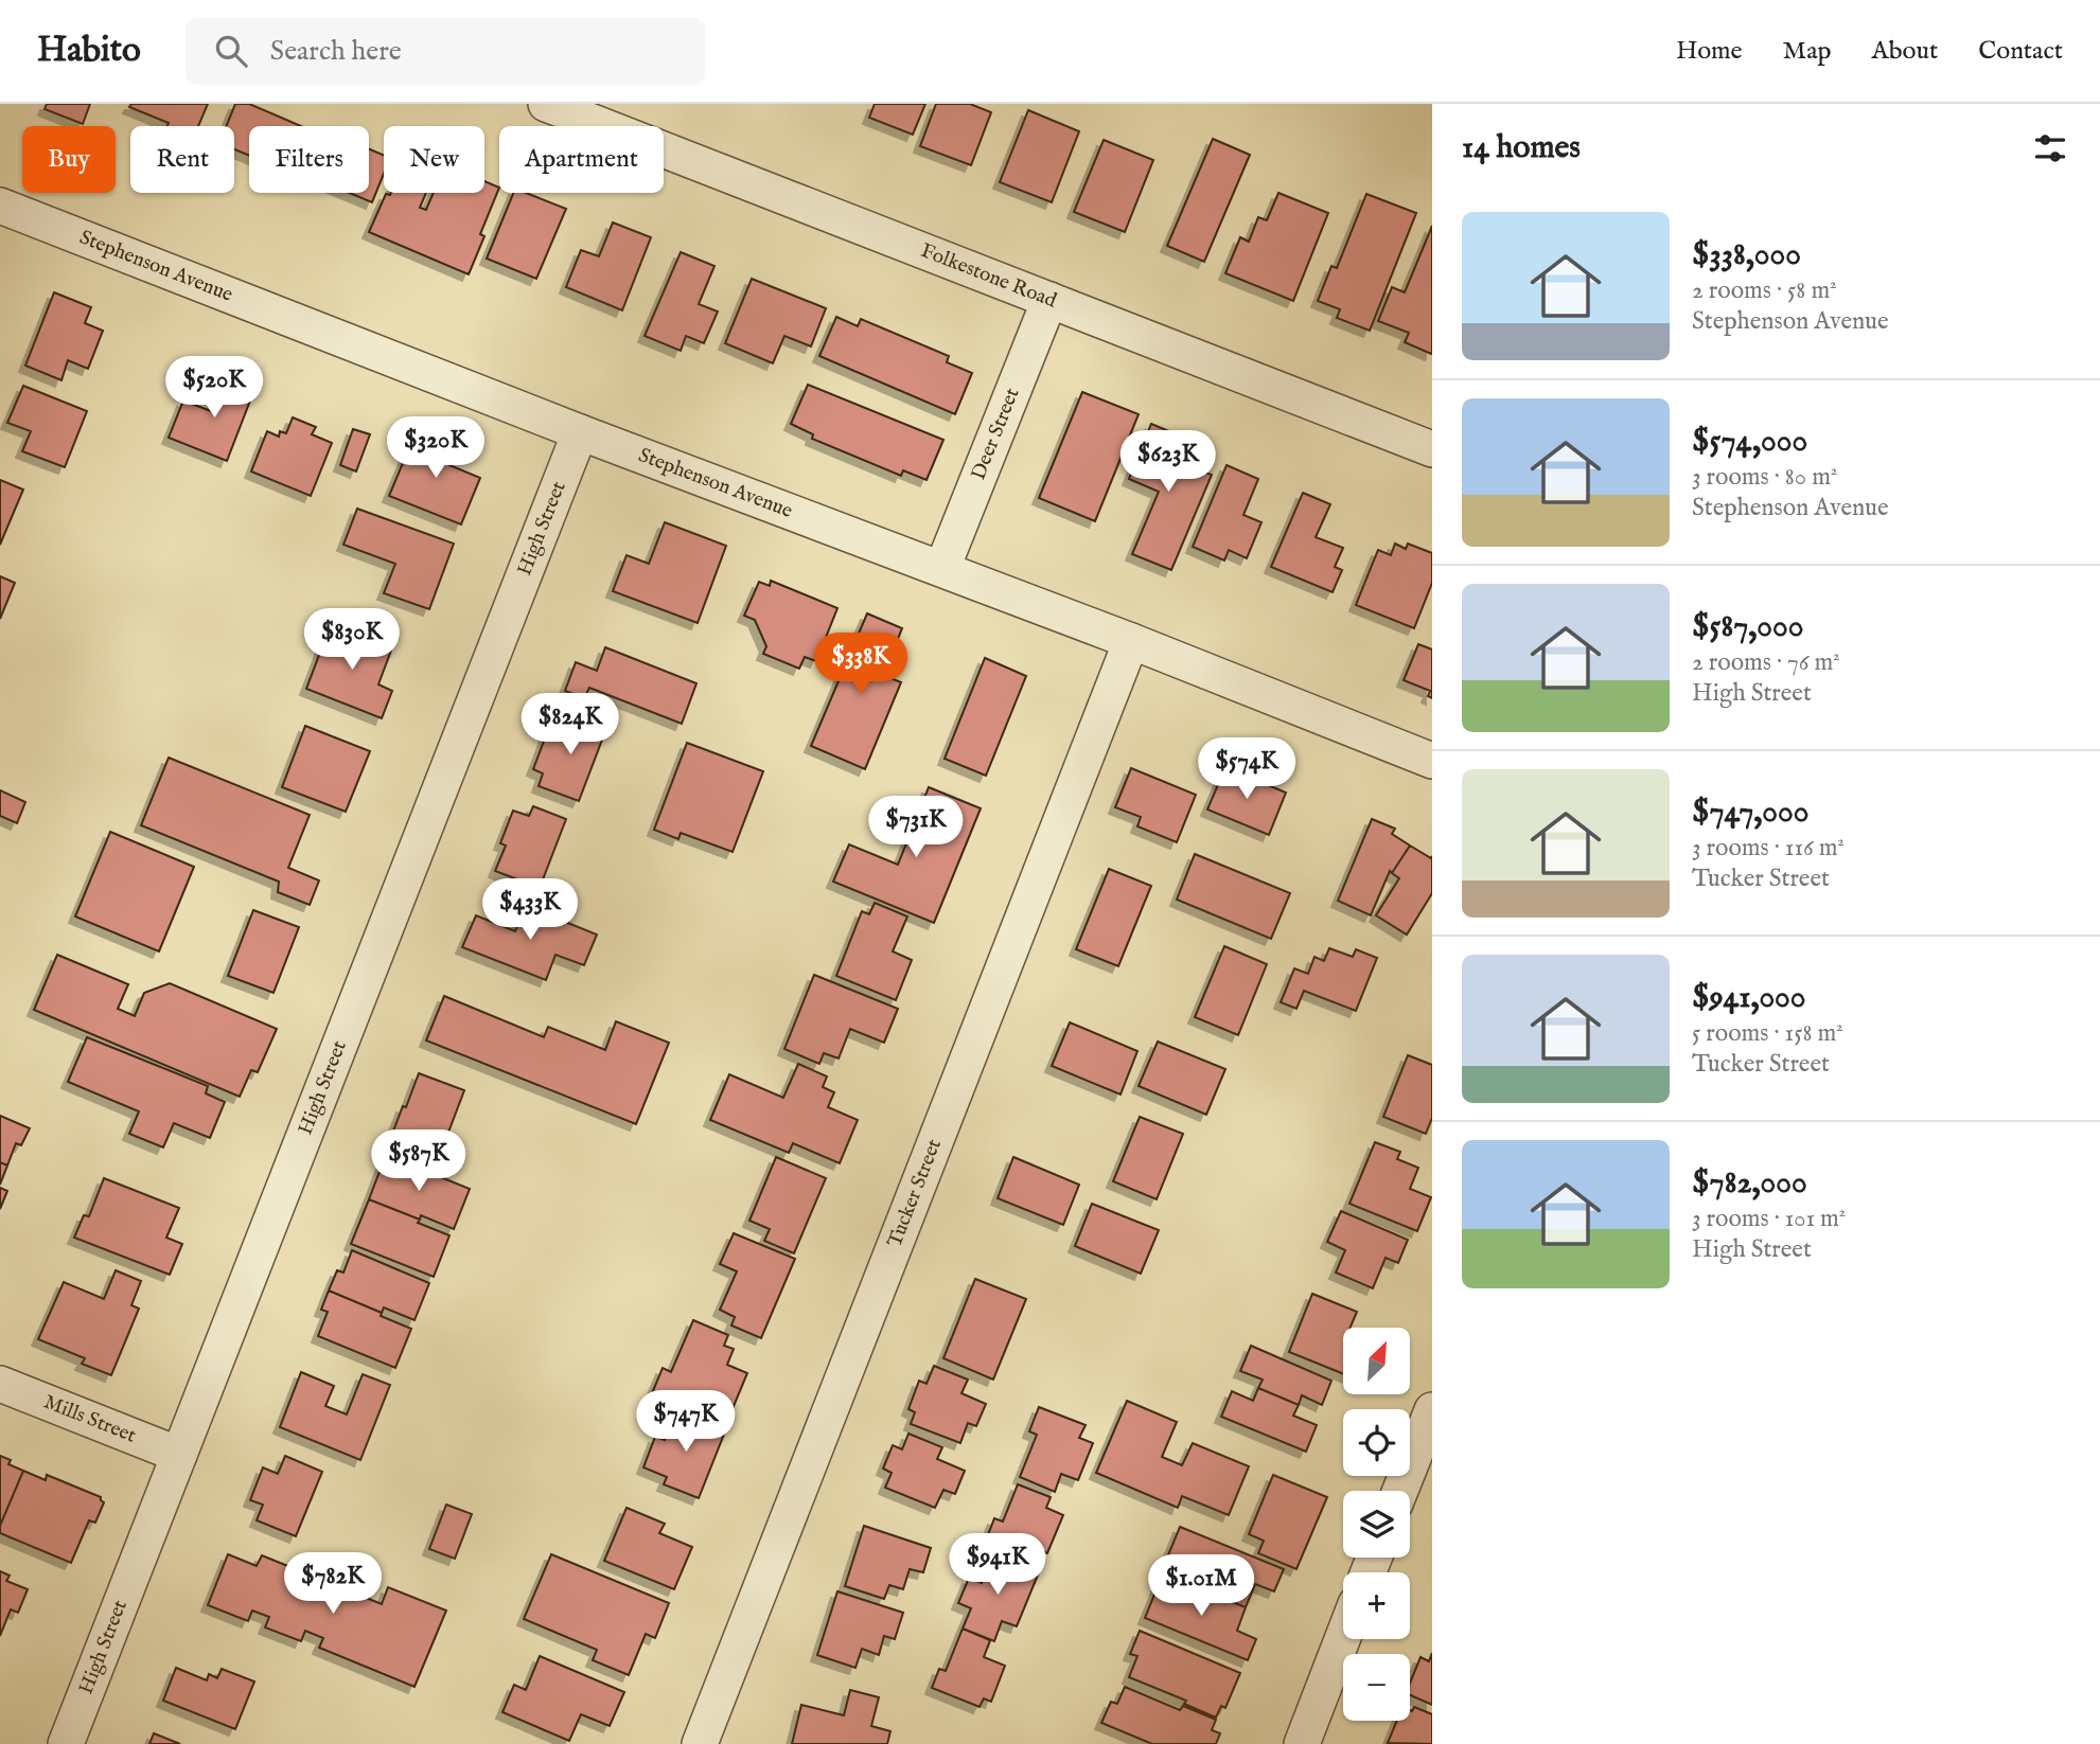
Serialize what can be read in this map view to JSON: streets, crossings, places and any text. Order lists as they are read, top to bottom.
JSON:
{
  "streets": {
    "street": [
      "Stephenson Avenue",
      "Folkestone Road",
      "Deer Street",
      "High Street",
      "Tucker Street",
      "Mills Street"
    ]
  },
  "crossings": [
    ["Stephenson Avenue", "Deer Street"],
    ["Stephenson Avenue", "High Street"],
    ["Stephenson Avenue", "Tucker Street"],
    ["Folkestone Road", "Deer Street"],
    ["High Street", "Mills Street"]
  ],
  "north": "top right",
  "page": {
    "header": "Habito",
    "search": "Search here",
    "nav": [
      "Home",
      "Map",
      "About",
      "Contact"
    ],
    "heading": "14 homes",
    "chip": [
      "Buy",
      "Rent",
      "Filters",
      "New",
      "Apartment"
    ],
    "list": [
      {
        "name": "$338,000",
        "note": "2 rooms · 58 m² · Stephenson Avenue"
      },
      {
        "name": "$574,000",
        "note": "3 rooms · 80 m² · Stephenson Avenue"
      },
      {
        "name": "$587,000",
        "note": "2 rooms · 76 m² · High Street"
      },
      {
        "name": "$747,000",
        "note": "3 rooms · 116 m² · Tucker Street"
      },
      {
        "name": "$941,000",
        "note": "5 rooms · 158 m² · Tucker Street"
      },
      {
        "name": "$782,000",
        "note": "3 rooms · 101 m² · High Street"
      }
    ],
    "price": [
      "$520K",
      "$320K",
      "$623K",
      "$830K",
      "$338K",
      "$824K",
      "$574K",
      "$731K",
      "$433K",
      "$587K",
      "$747K",
      "$941K",
      "$782K",
      "$1.01M"
    ],
    "map_buttons": ["+", "−"]
  }
}
